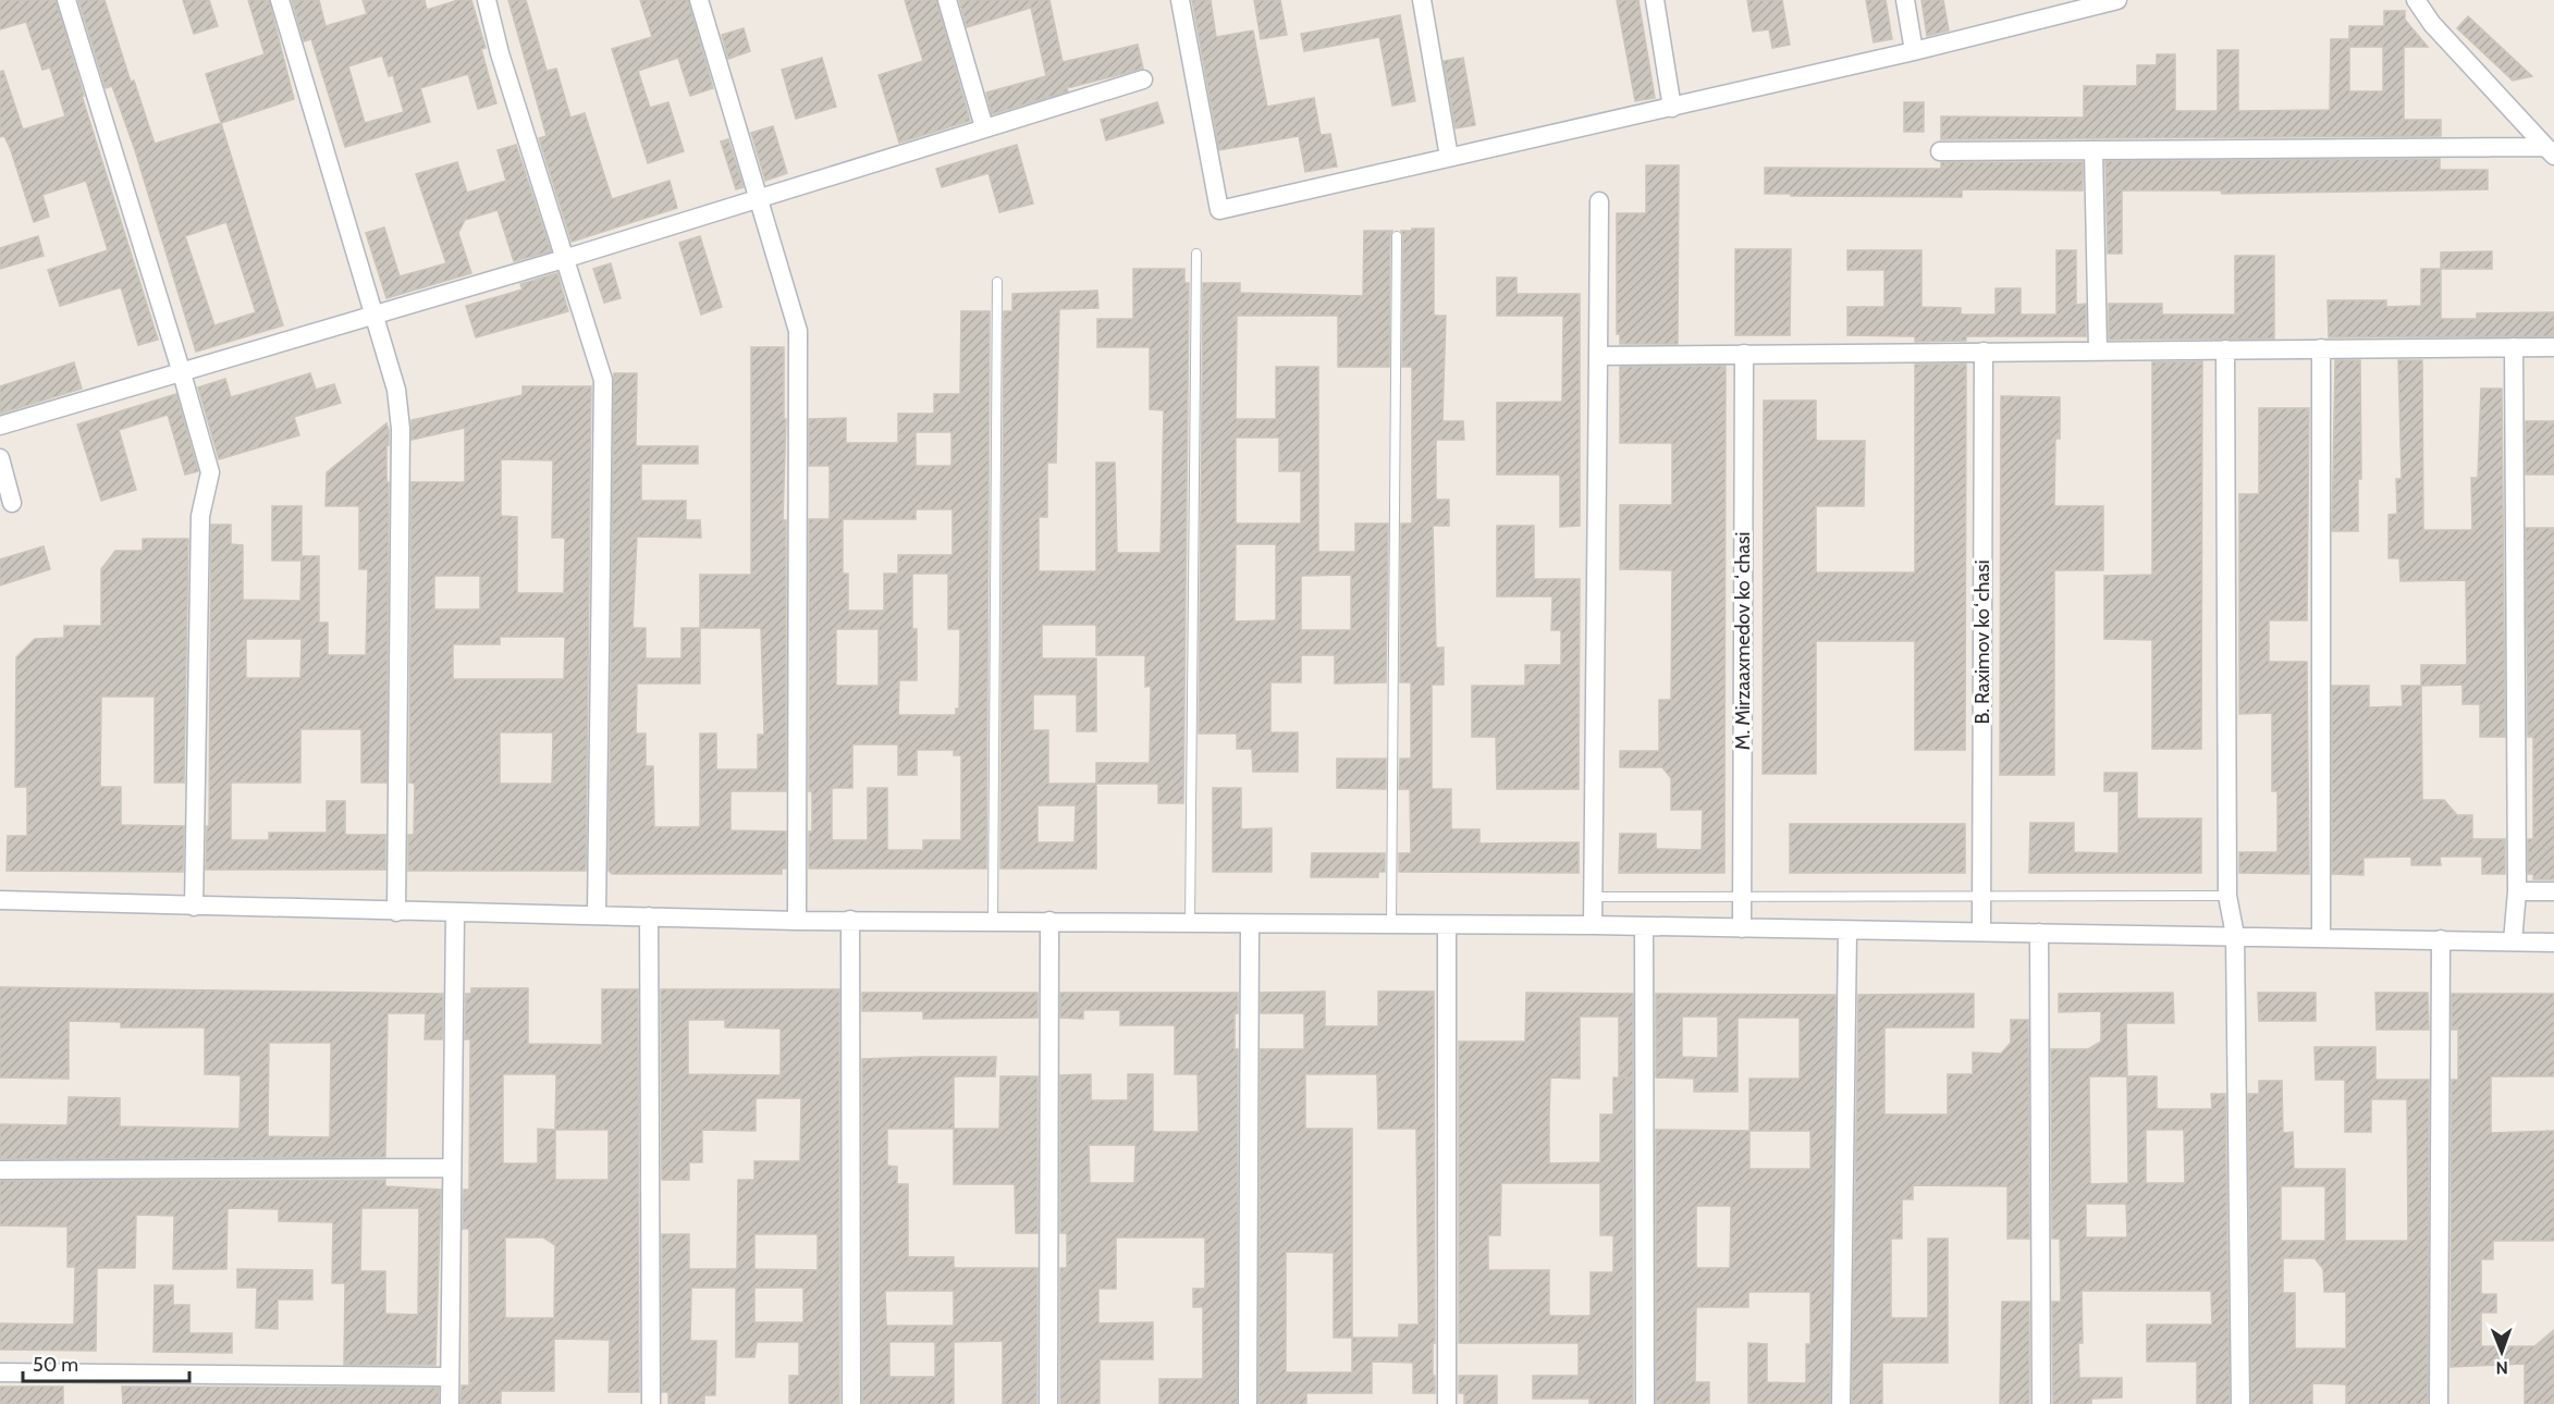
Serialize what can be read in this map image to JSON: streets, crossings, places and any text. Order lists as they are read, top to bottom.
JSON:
{
  "streets": {
    "street": ["M. Mirzaaxmedov koʻchasi", "B. Raximov koʻchasi"]
  },
  "scale_bar": "50 m",
  "north": "bottom"
}
